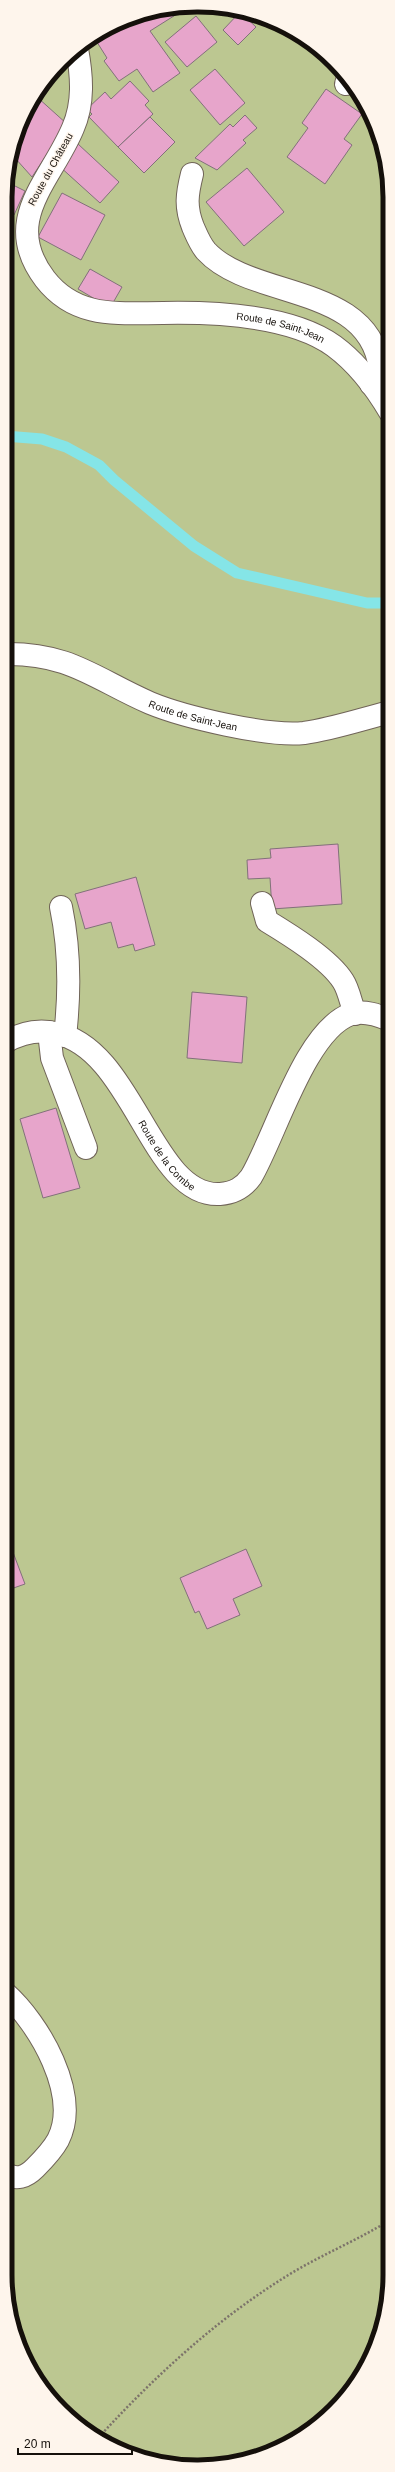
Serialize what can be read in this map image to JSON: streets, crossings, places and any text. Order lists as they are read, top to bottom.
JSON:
{
  "streets": {
    "street": ["Route du Château", "Route de Saint-Jean", "Route de la Combe"]
  },
  "crossings": [
    ["Route du Château", "Route de Saint-Jean"]
  ],
  "scale_bar": "20 m"
}
